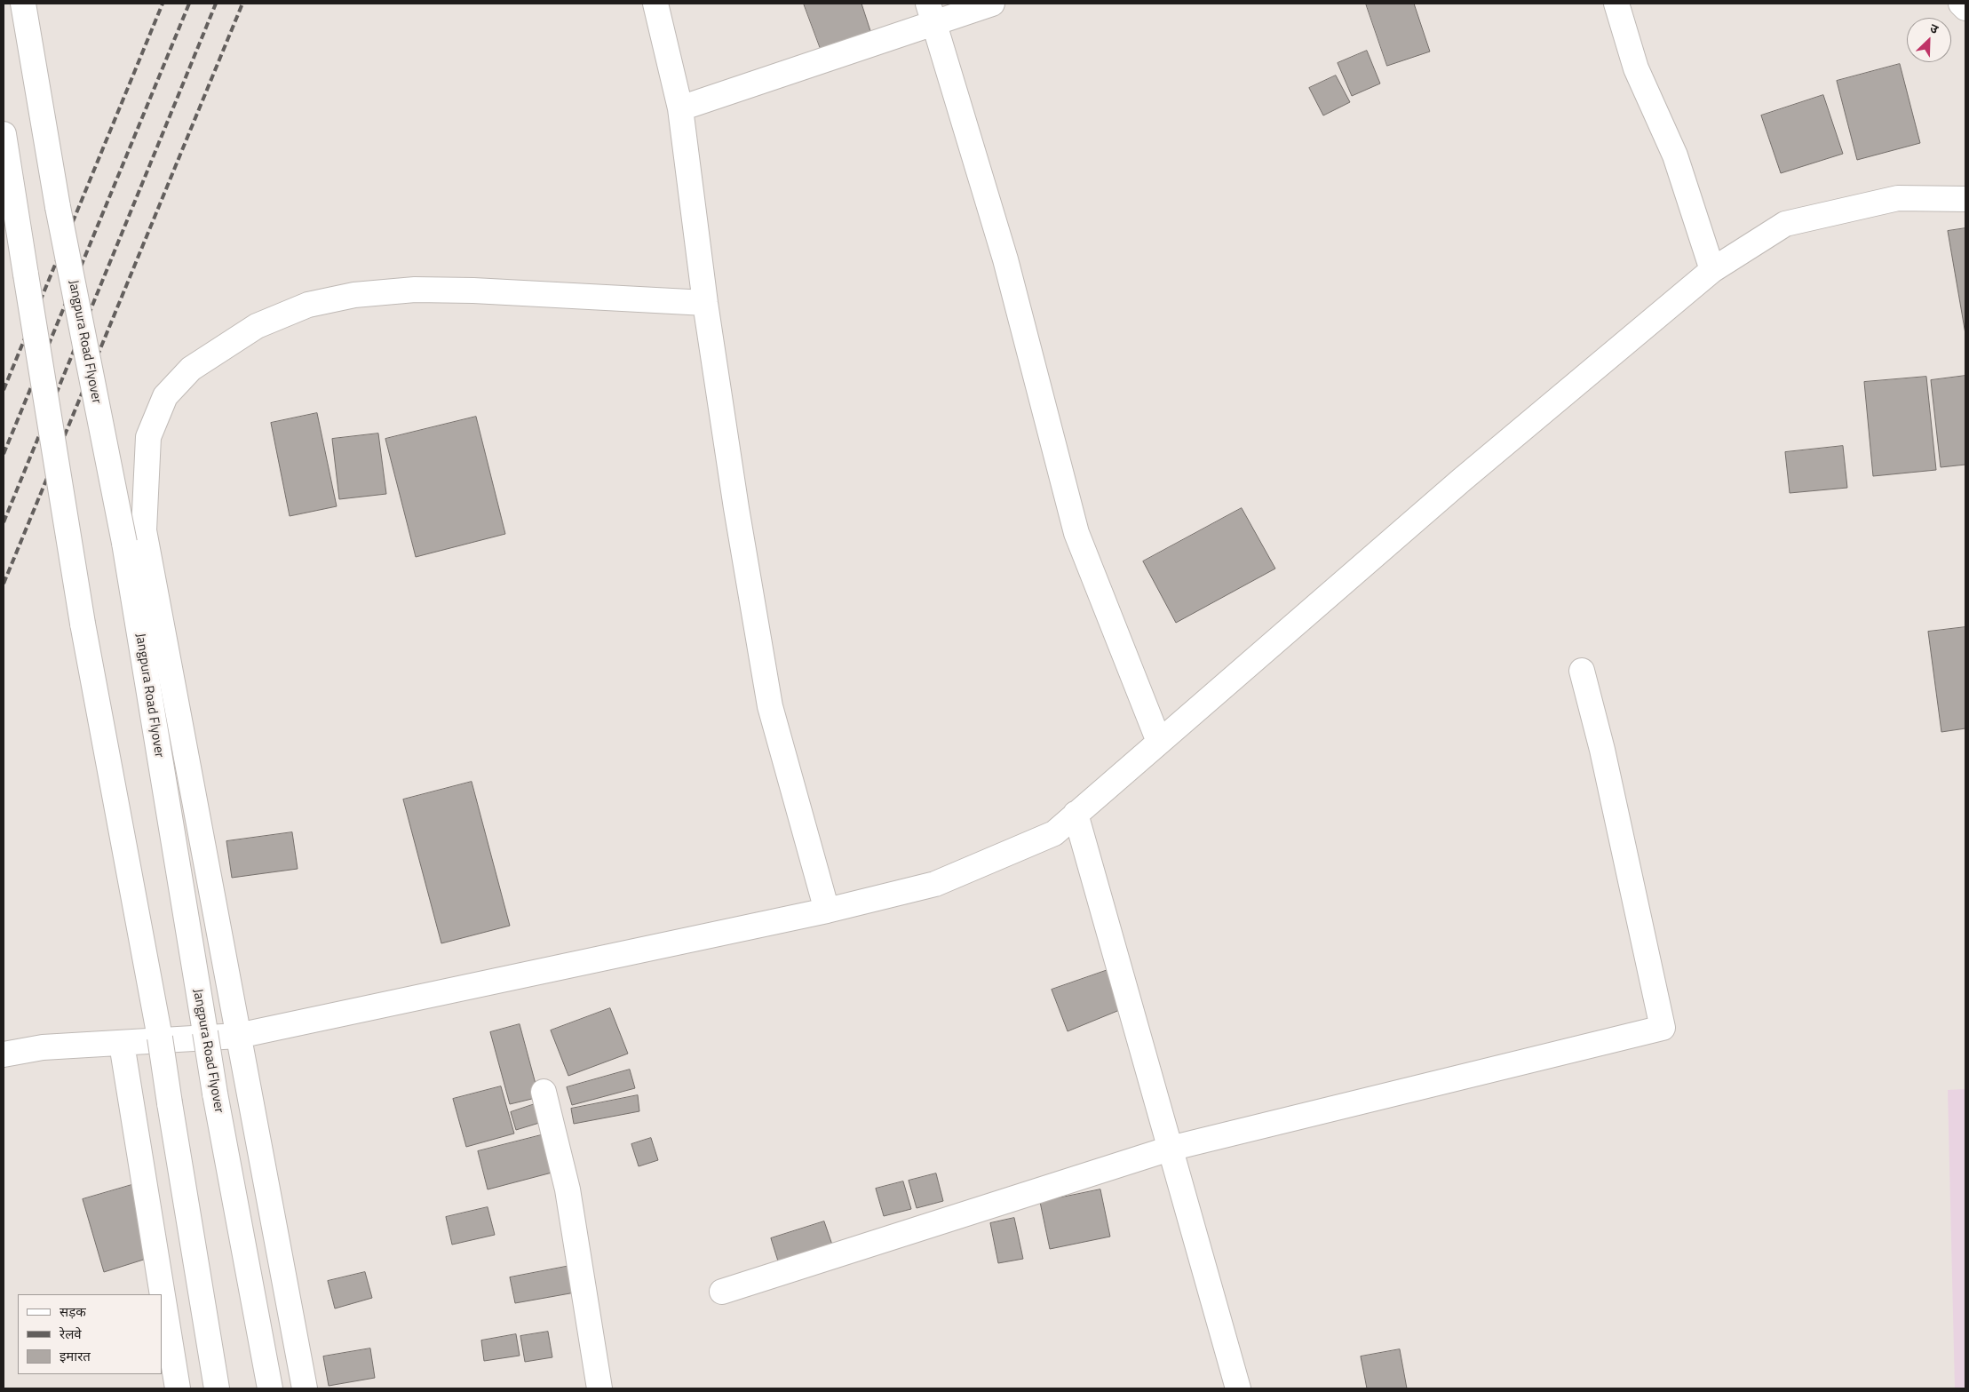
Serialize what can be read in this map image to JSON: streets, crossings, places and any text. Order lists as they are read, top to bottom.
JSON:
{
  "streets": {
    "street": ["Jangpura Road Flyover"]
  },
  "legend": ["सड़क", "रेलवे", "इमारत"],
  "north": "top right"
}
